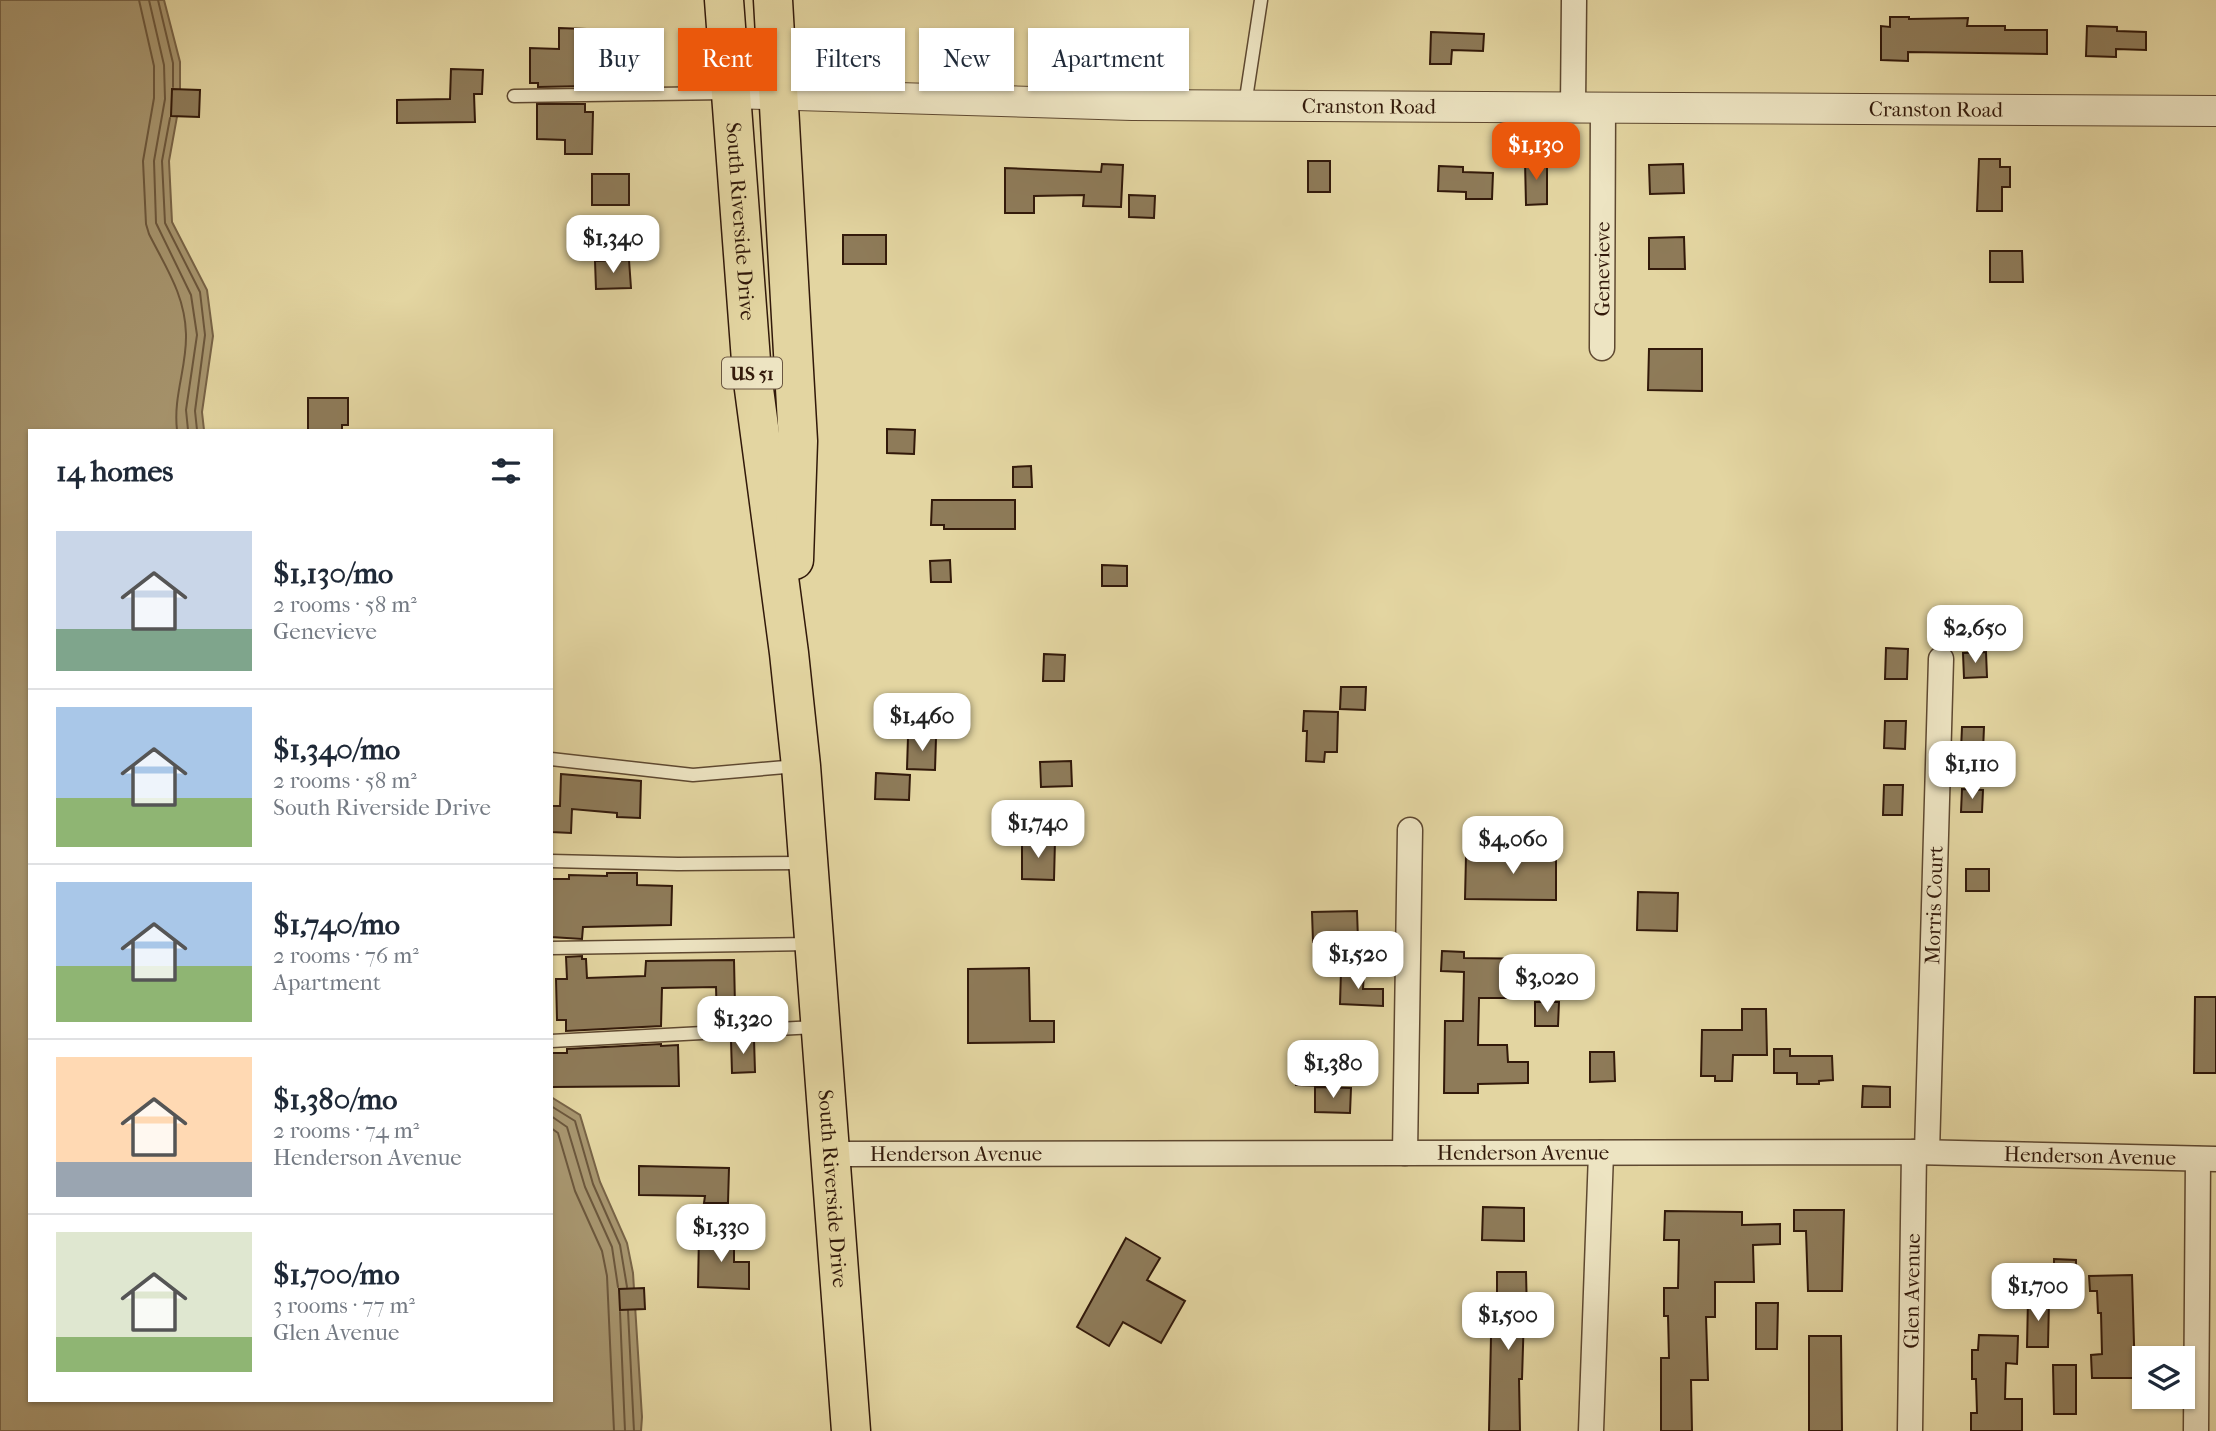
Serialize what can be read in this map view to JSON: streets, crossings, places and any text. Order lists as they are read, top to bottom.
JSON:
{
  "streets": {
    "main road": ["South Riverside Drive", "US 51"],
    "street": [
      "Cranston Road",
      "Genevieve",
      "Morris Court",
      "Henderson Avenue",
      "Glen Avenue"
    ]
  },
  "crossings": [
    ["Cranston Road", "South Riverside Drive"],
    ["Cranston Road", "Genevieve"],
    ["South Riverside Drive", "Henderson Avenue"],
    ["Morris Court", "Henderson Avenue"],
    ["Morris Court", "Glen Avenue"],
    ["Henderson Avenue", "Glen Avenue"]
  ],
  "page": {
    "chip": [
      "Buy",
      "Rent",
      "Filters",
      "New",
      "Apartment"
    ],
    "price": [
      "$1,130",
      "$1,340",
      "$2,650",
      "$1,460",
      "$1,110",
      "$1,740",
      "$4,060",
      "$1,520",
      "$3,020",
      "$1,320",
      "$1,380",
      "$1,330",
      "$1,700",
      "$1,500"
    ],
    "heading": "14 homes",
    "list": [
      {
        "name": "$1,130/mo",
        "note": "2 rooms · 58 m² · Genevieve"
      },
      {
        "name": "$1,340/mo",
        "note": "2 rooms · 58 m² · South Riverside Drive"
      },
      {
        "name": "$1,740/mo",
        "note": "2 rooms · 76 m² · Apartment"
      },
      {
        "name": "$1,380/mo",
        "note": "2 rooms · 74 m² · Henderson Avenue"
      },
      {
        "name": "$1,700/mo",
        "note": "3 rooms · 77 m² · Glen Avenue"
      }
    ]
  }
}
